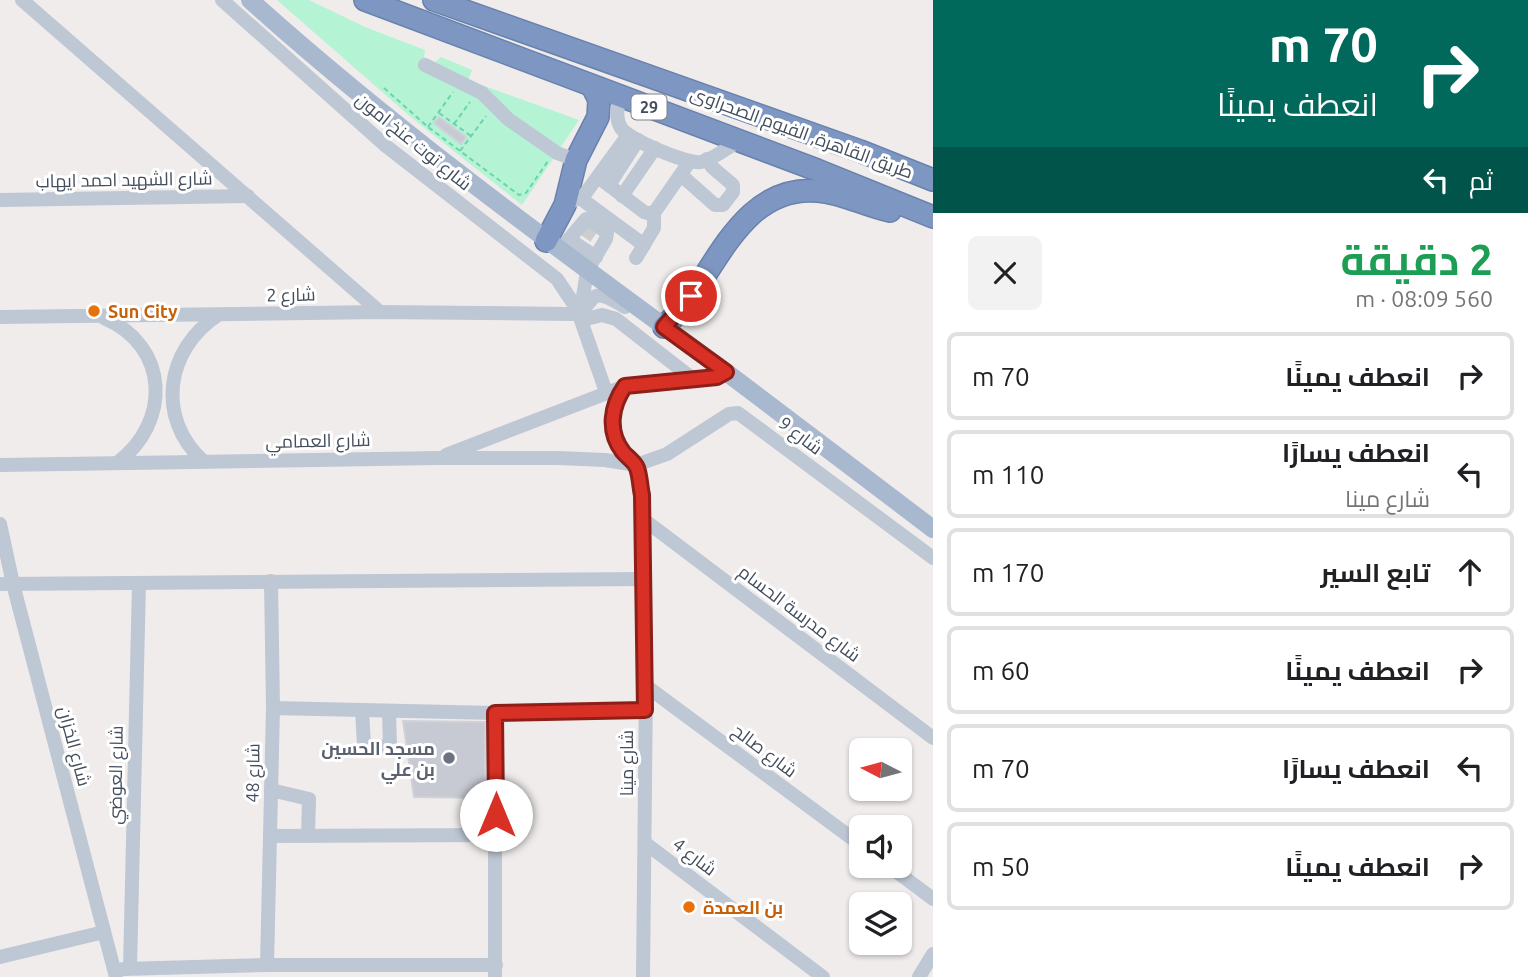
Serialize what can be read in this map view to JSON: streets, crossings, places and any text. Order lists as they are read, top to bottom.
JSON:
{
  "streets": {
    "highway": ["29", "طريق القاهرة, الفيوم الصحراوى"],
    "street": [
      "شارع توت عنخ امون",
      "شارع الشهيد احمد ايهاب",
      "شارع 2",
      "شارع 9",
      "شارع العمامي",
      "شارع مدرسة الحسام",
      "شارع الخزان",
      "شارع صالح",
      "شارع مينا",
      "شارع 48",
      "شارع العوضي",
      "شارع 4"
    ]
  },
  "crossings": [
    ["شارع توت عنخ امون", "شارع 2"],
    ["شارع 9", "شارع العمامي"],
    ["شارع 9", "شارع مينا"],
    ["شارع العمامي", "شارع مينا"],
    ["شارع مدرسة الحسام", "شارع مينا"],
    ["شارع صالح", "شارع مينا"],
    ["شارع مينا", "شارع 4"]
  ],
  "places": ["Sun City", "مسجد الحسين بن علي", "بن العمدة"],
  "north": "left",
  "page": {
    "turn": ["70 m", "انعطف يمينًا"],
    "then": "ثم",
    "heading": ["2 دقيقة", "560 m · 08:09"],
    "list": [
      {
        "name": "انعطف يمينًا",
        "value": "70 m"
      },
      {
        "name": "انعطف يسارًا",
        "note": "شارع مينا",
        "value": "110 m"
      },
      {
        "name": "تابع السير",
        "value": "170 m"
      },
      {
        "name": "انعطف يمينًا",
        "value": "60 m"
      },
      {
        "name": "انعطف يسارًا",
        "value": "70 m"
      },
      {
        "name": "انعطف يمينًا",
        "value": "50 m"
      }
    ]
  }
}
